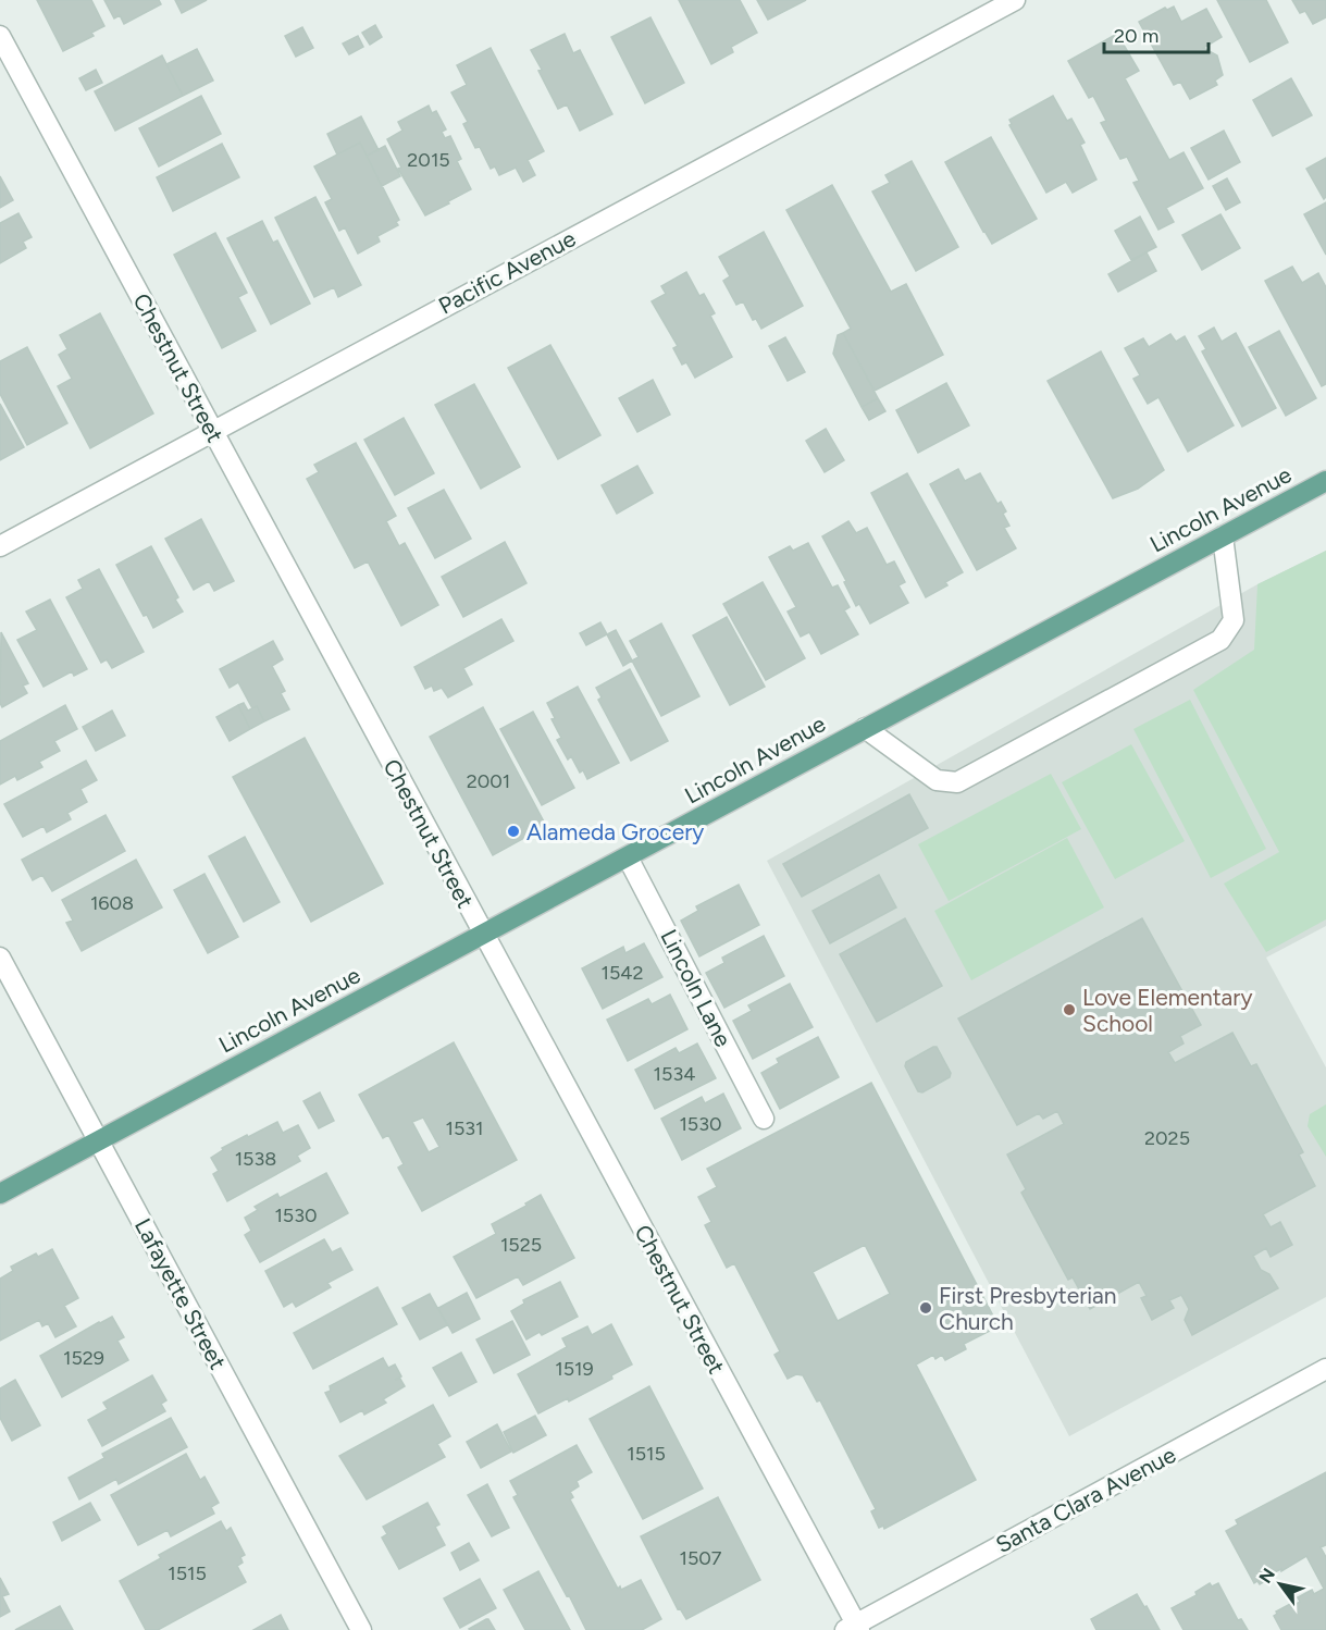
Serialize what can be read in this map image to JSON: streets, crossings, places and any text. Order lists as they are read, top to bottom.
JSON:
{
  "streets": {
    "main road": ["Lincoln Avenue"],
    "street": [
      "Pacific Avenue",
      "Chestnut Street",
      "Lincoln Lane",
      "Lafayette Street",
      "Santa Clara Avenue"
    ]
  },
  "crossings": [
    ["Pacific Avenue", "Chestnut Street"],
    ["Chestnut Street", "Lincoln Avenue"],
    ["Chestnut Street", "Santa Clara Avenue"],
    ["Lincoln Avenue", "Lincoln Lane"],
    ["Lincoln Avenue", "Lafayette Street"]
  ],
  "places": ["Alameda Grocery", "Love Elementary School", "First Presbyterian Church"],
  "house_numbers": [
    "2015",
    "2001",
    "1608",
    "1542",
    "1534",
    "1530",
    "1531",
    "2025",
    "1538",
    "1530",
    "1525",
    "1529",
    "1519",
    "1515",
    "1507",
    "1515"
  ],
  "scale_bar": "20 m",
  "north": "top left"
}
